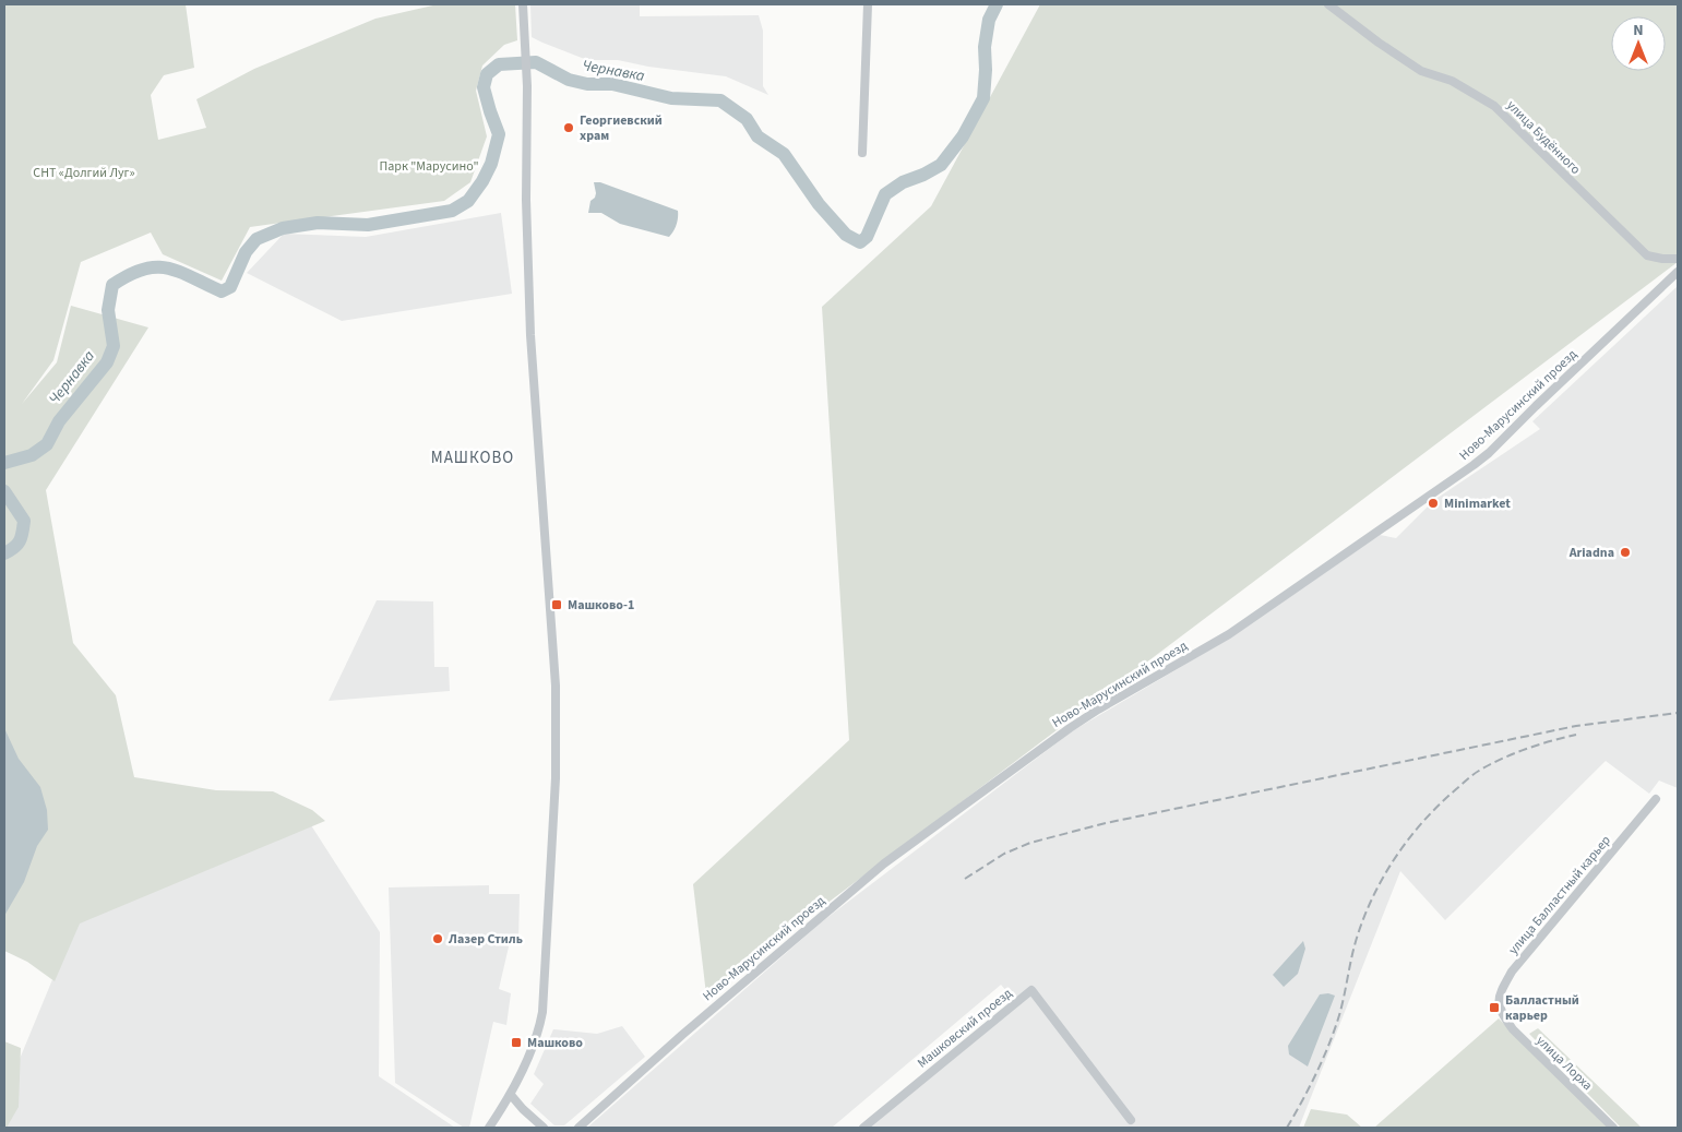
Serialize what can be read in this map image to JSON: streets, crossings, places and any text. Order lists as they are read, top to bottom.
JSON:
{
  "streets": {
    "street": [
      "улица Будённого",
      "Ново-Марусинский проезд",
      "улица Балластный карьер",
      "Машковский проезд",
      "улица Лорха"
    ]
  },
  "crossings": [
    ["улица Балластный карьер", "улица Лорха"]
  ],
  "districts": ["МАШКОВО"],
  "water": ["Чернавка"],
  "parks": ["Парк \"Марусино\"", "СНТ «Долгий Луг»"],
  "places": {
    "other": [
      "Георгиевский храм",
      "Minimarket",
      "Ariadna",
      "Лазер Стиль"
    ],
    "transit": ["Машково-1", "Балластный карьер", "Машково"]
  },
  "north": "top"
}
